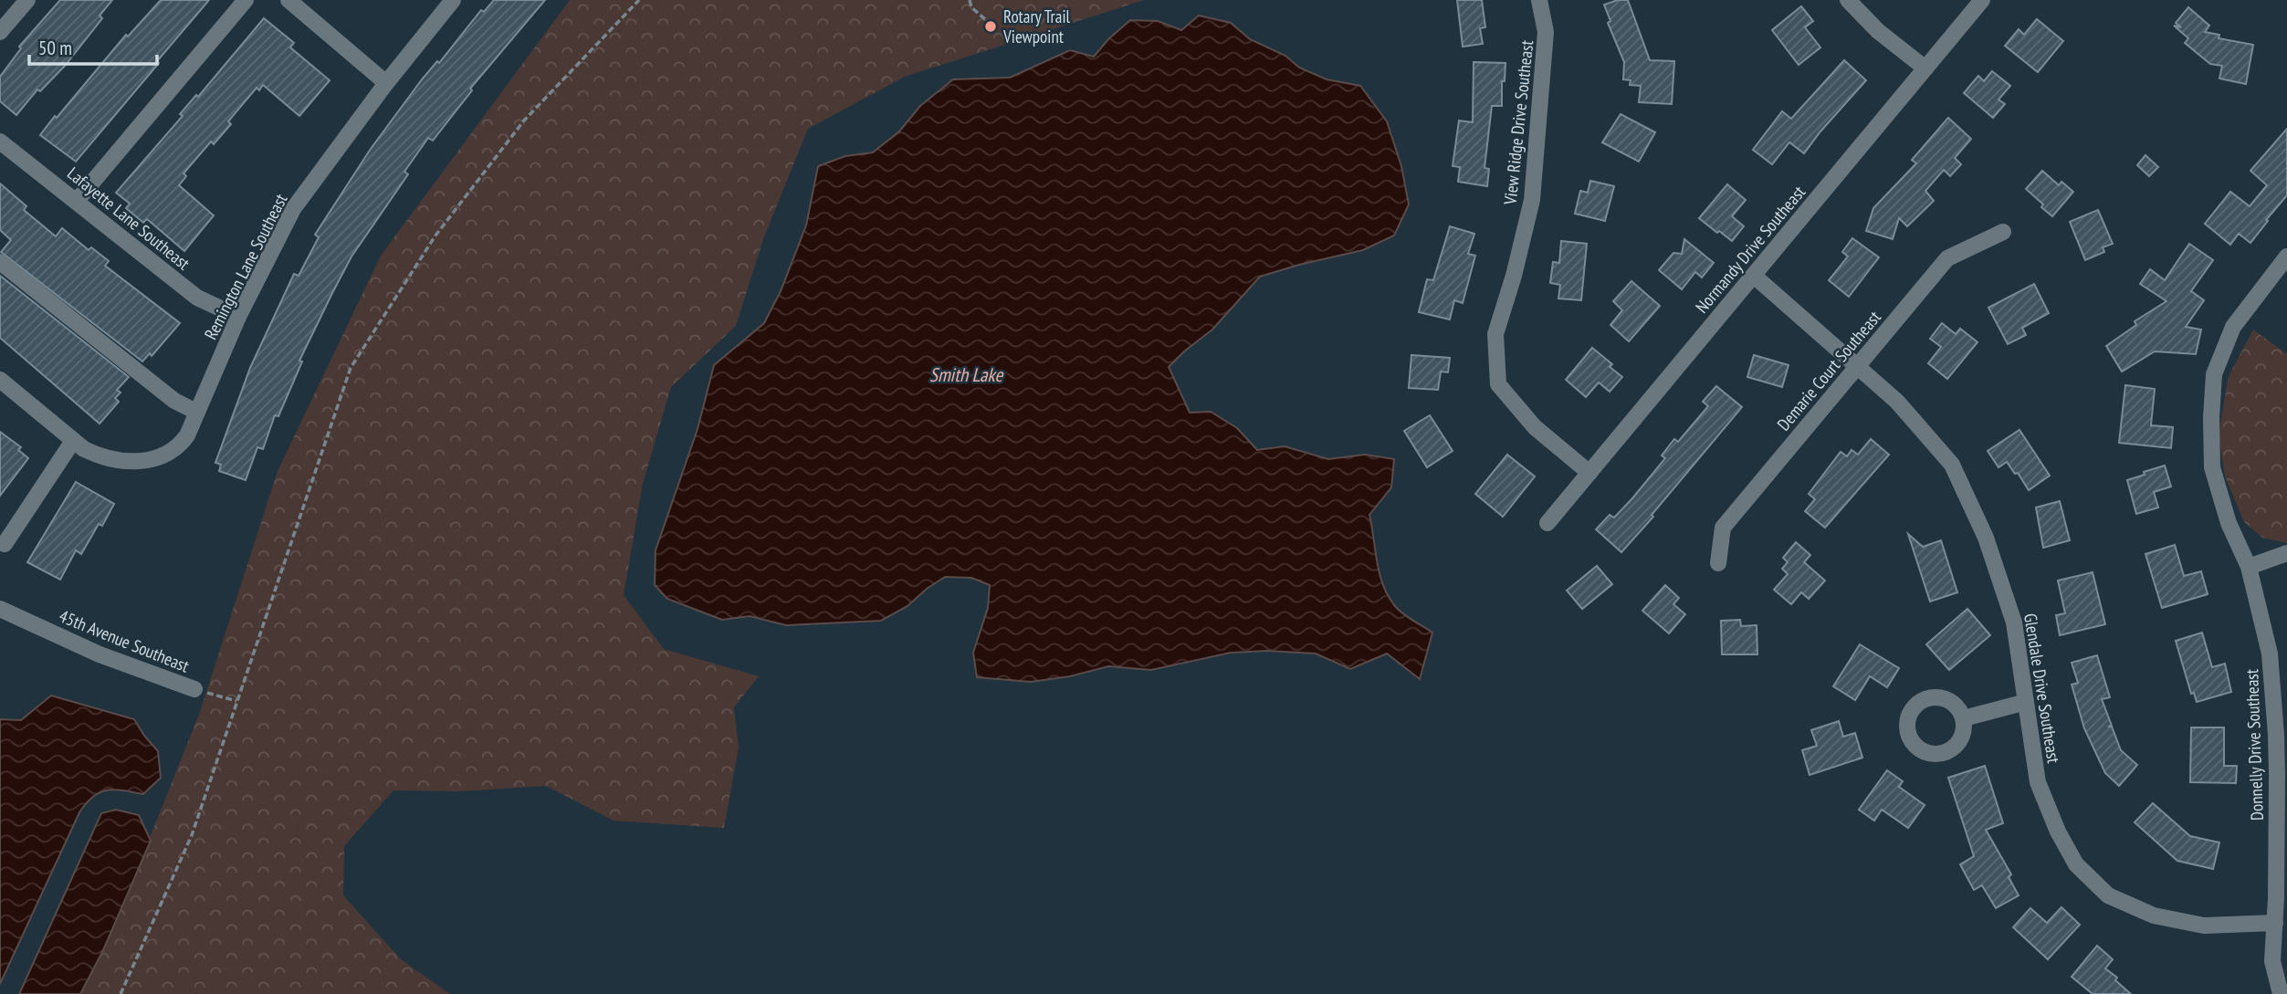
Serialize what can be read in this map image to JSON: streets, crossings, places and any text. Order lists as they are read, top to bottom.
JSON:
{
  "streets": {
    "street": [
      "View Ridge Drive Southeast",
      "Lafayette Lane Southeast",
      "Normandy Drive Southeast",
      "Remington Lane Southeast",
      "Demarie Court Southeast",
      "45th Avenue Southeast",
      "Glendale Drive Southeast",
      "Donnelly Drive Southeast"
    ]
  },
  "crossings": [
    ["View Ridge Drive Southeast", "Normandy Drive Southeast"],
    ["Lafayette Lane Southeast", "Remington Lane Southeast"],
    ["Normandy Drive Southeast", "Glendale Drive Southeast"],
    ["Demarie Court Southeast", "Glendale Drive Southeast"],
    ["Glendale Drive Southeast", "Donnelly Drive Southeast"]
  ],
  "water": ["Smith Lake"],
  "places": ["Rotary Trail Viewpoint"],
  "scale_bar": "50 m"
}
